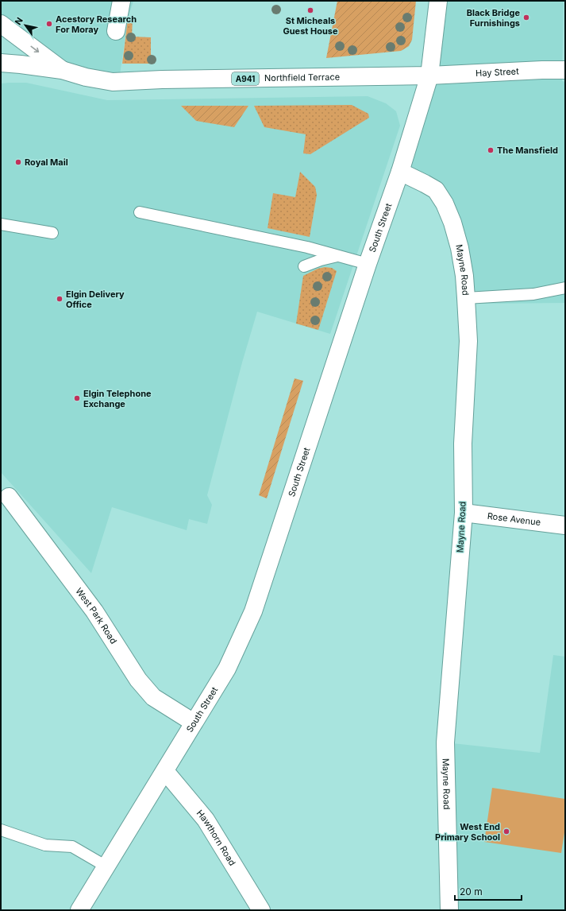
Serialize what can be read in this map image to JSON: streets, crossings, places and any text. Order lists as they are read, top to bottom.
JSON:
{
  "streets": {
    "street": [
      "Hay Street",
      "Northfield Terrace",
      "A941",
      "South Street",
      "Mayne Road",
      "Rose Avenue",
      "West Park Road",
      "Hawthorn Road"
    ]
  },
  "crossings": [
    ["Hay Street", "Northfield Terrace"],
    ["Hay Street", "South Street"],
    ["Northfield Terrace", "South Street"],
    ["South Street", "Mayne Road"],
    ["South Street", "West Park Road"],
    ["South Street", "Hawthorn Road"],
    ["Mayne Road", "Rose Avenue"]
  ],
  "places": [
    "St Micheals Guest House",
    "Black Bridge Furnishings",
    "Acestory Research For Moray",
    "The Mansfield",
    "Royal Mail",
    "Elgin Delivery Office",
    "Elgin Telephone Exchange",
    "West End Primary School"
  ],
  "scale_bar": "20 m",
  "north": "top left"
}
